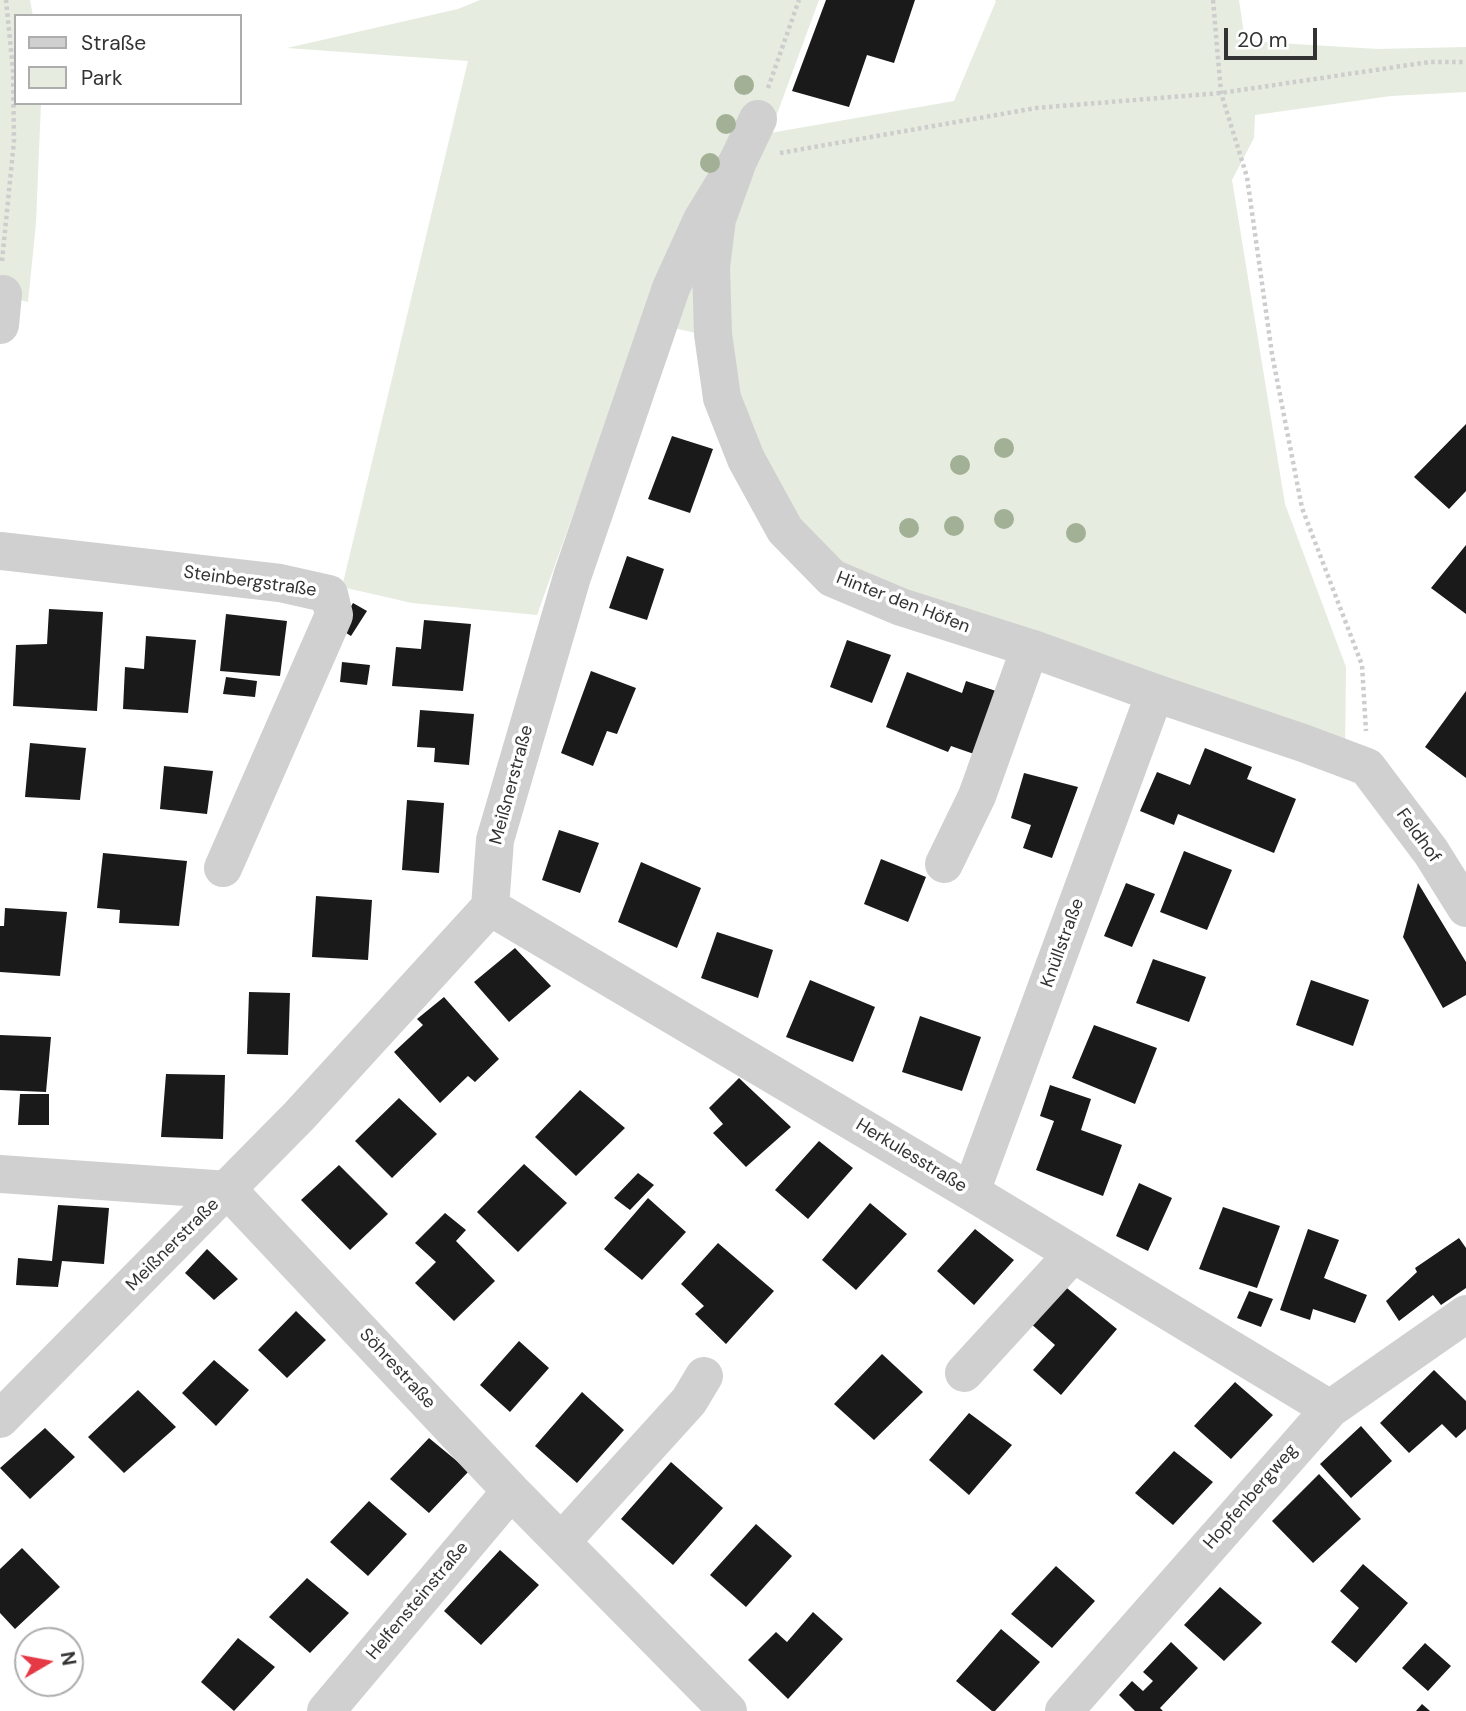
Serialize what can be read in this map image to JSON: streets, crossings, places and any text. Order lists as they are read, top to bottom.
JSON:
{
  "streets": {
    "street": [
      "Steinbergstraße",
      "Hinter den Höfen",
      "Meißnerstraße",
      "Feldhof",
      "Knüllstraße",
      "Herkulesstraße",
      "Söhrestraße",
      "Hopfenbergweg",
      "Helfensteinstraße"
    ]
  },
  "crossings": [
    ["Hinter den Höfen", "Meißnerstraße"],
    ["Hinter den Höfen", "Feldhof"],
    ["Hinter den Höfen", "Knüllstraße"],
    ["Meißnerstraße", "Herkulesstraße"],
    ["Meißnerstraße", "Söhrestraße"],
    ["Knüllstraße", "Herkulesstraße"],
    ["Herkulesstraße", "Hopfenbergweg"],
    ["Söhrestraße", "Helfensteinstraße"]
  ],
  "legend": ["Straße", "Park"],
  "scale_bar": "20 m",
  "north": "right"
}
